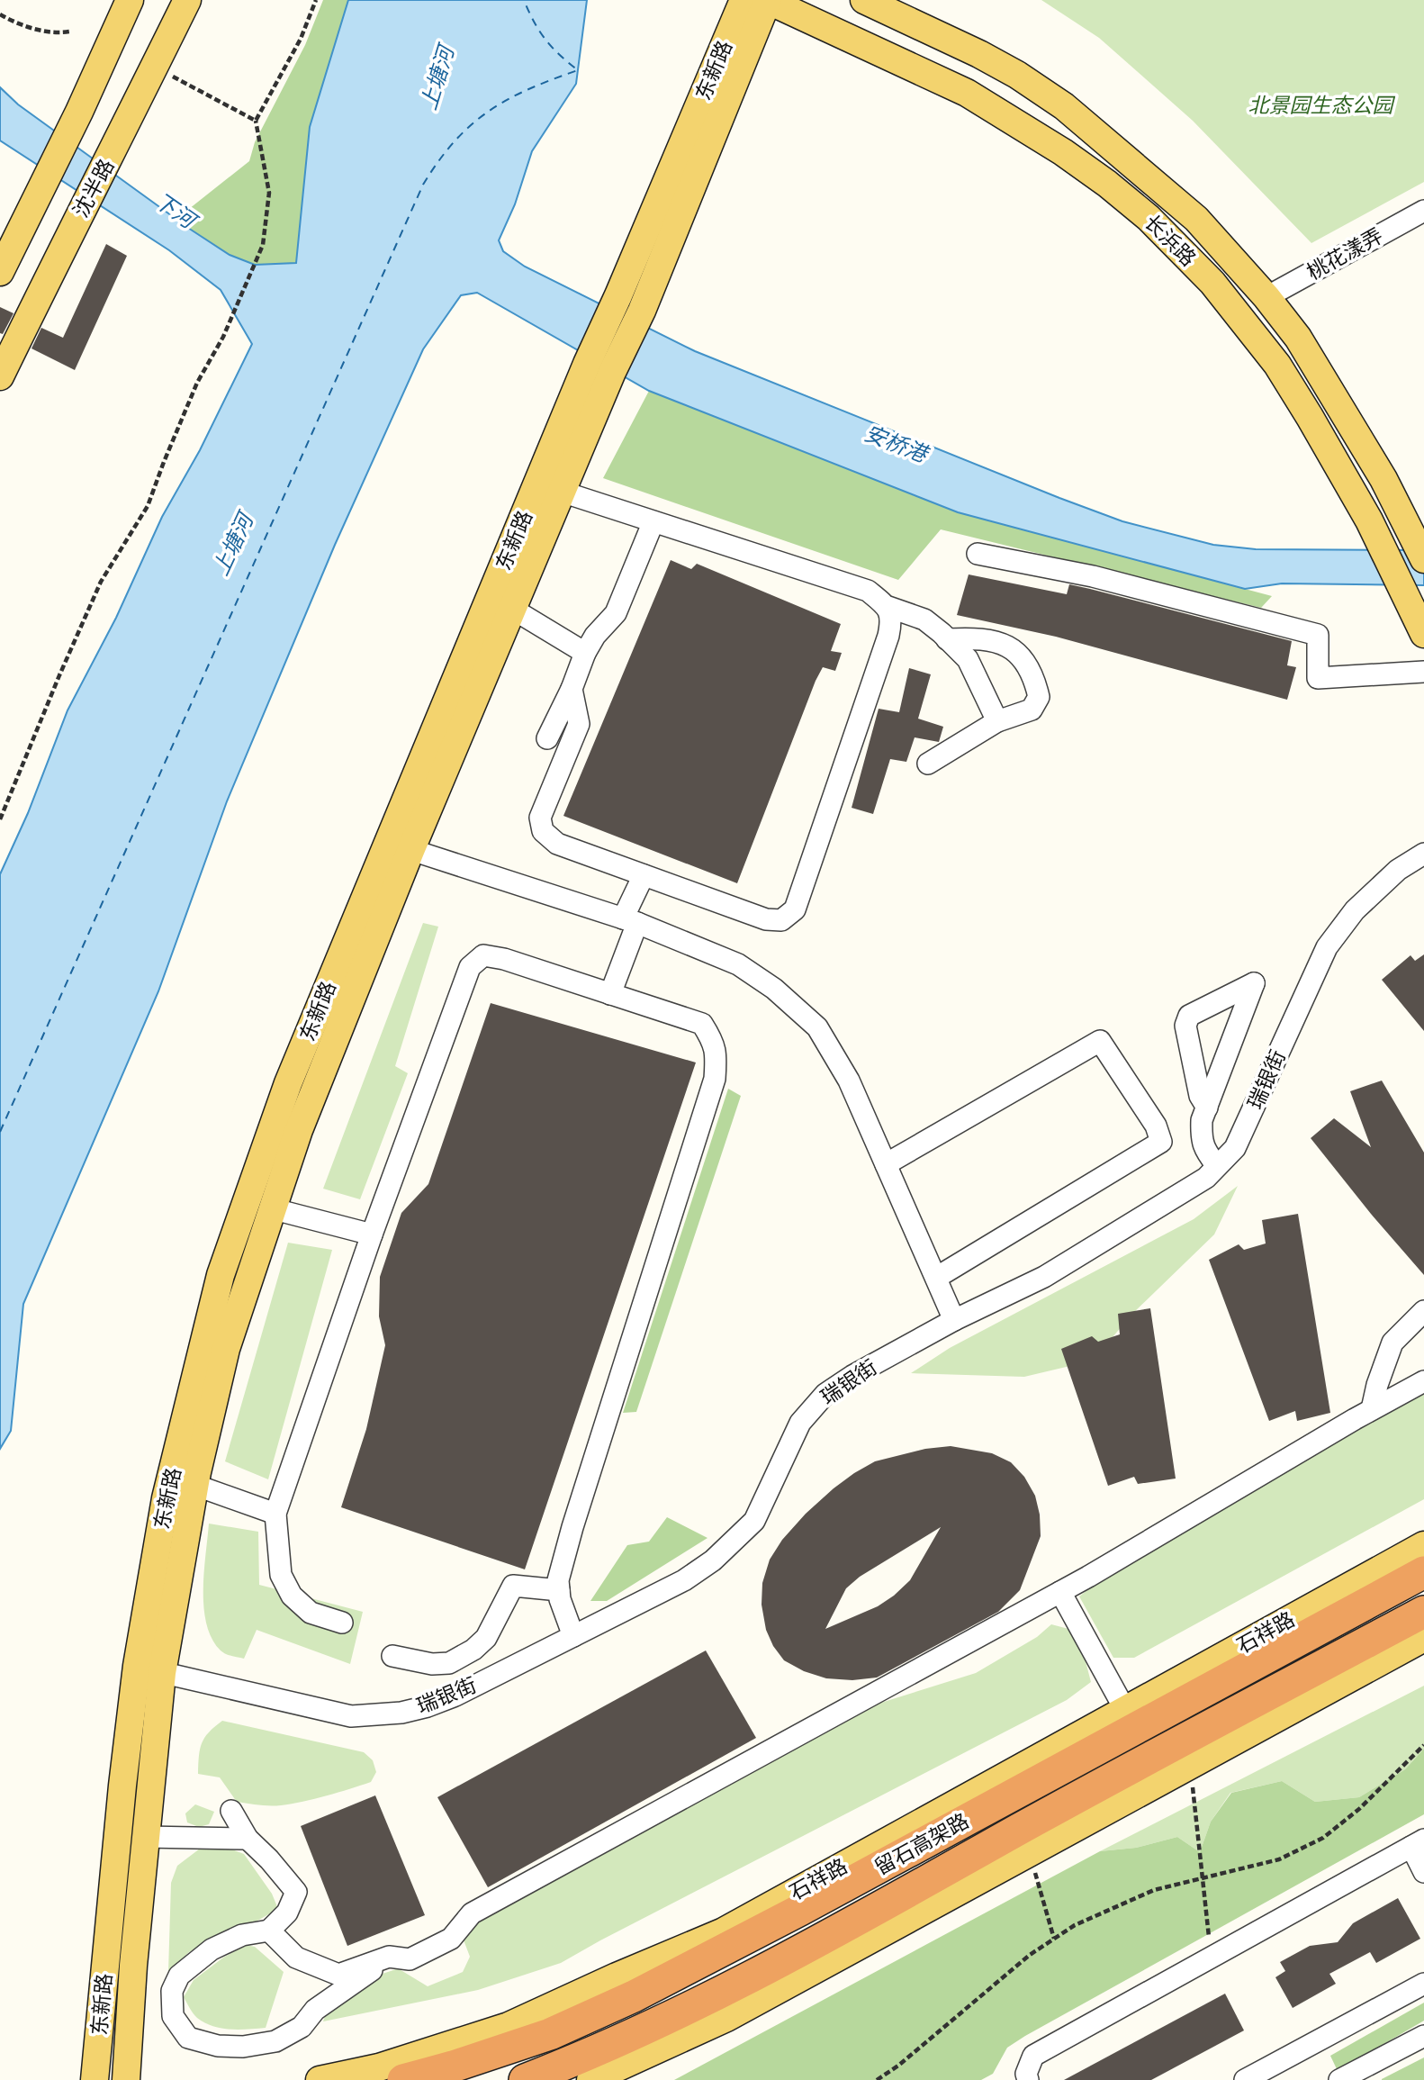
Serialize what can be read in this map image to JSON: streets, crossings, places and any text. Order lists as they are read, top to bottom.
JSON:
{
  "streets": {
    "highway": ["留石高架路"],
    "main road": [
      "东新路",
      "沈半路",
      "长浜路",
      "石祥路"
    ],
    "street": ["桃花漾弄", "瑞银街"]
  },
  "crossings": [
    ["东新路", "长浜路"],
    ["东新路", "瑞银街"],
    ["长浜路", "桃花漾弄"]
  ],
  "water": ["上塘河", "下河", "安桥港"],
  "parks": ["北景园生态公园"]
}
